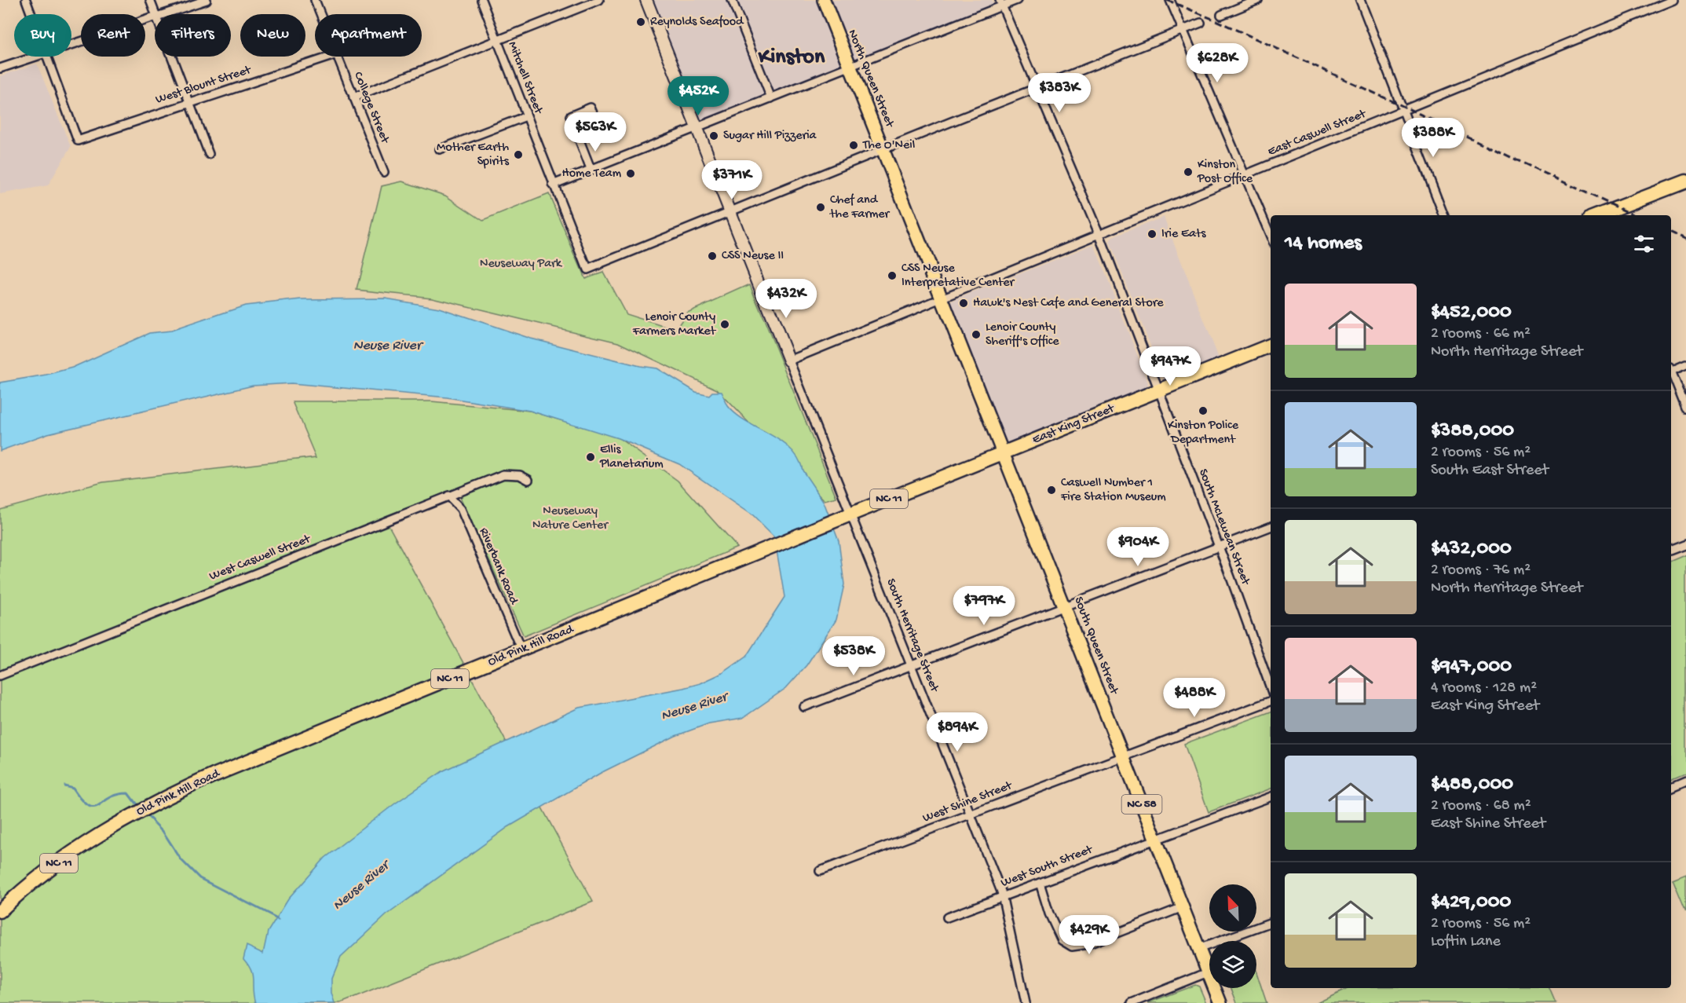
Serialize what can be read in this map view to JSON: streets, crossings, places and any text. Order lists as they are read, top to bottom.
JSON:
{
  "streets": {
    "highway": ["East King Street", "NC 11", "Old Pink Hill Road"],
    "main road": ["North Queen Street", "South Queen Street", "NC 58"],
    "street": [
      "Mitchell Street",
      "West Blount Street",
      "College Street",
      "East Caswell Street",
      "South McLewean Street",
      "West Caswell Street",
      "Riverbank Road",
      "South Herritage Street",
      "West Shine Street",
      "West South Street"
    ]
  },
  "crossings": [
    ["North Queen Street", "East Caswell Street"],
    ["North Queen Street", "South Queen Street"],
    ["East Caswell Street", "South McLewean Street"],
    ["East Caswell Street", "South Queen Street"],
    ["East King Street", "South McLewean Street"],
    ["East King Street", "South Queen Street"],
    ["East King Street", "Old Pink Hill Road"],
    ["West Caswell Street", "Riverbank Road"],
    ["Riverbank Road", "Old Pink Hill Road"],
    ["South Herritage Street", "Old Pink Hill Road"],
    ["South Herritage Street", "West Shine Street"],
    ["South Herritage Street", "West South Street"],
    ["South Queen Street", "Old Pink Hill Road"],
    ["South Queen Street", "West Shine Street"],
    ["South Queen Street", "West South Street"]
  ],
  "districts": ["Kinston"],
  "water": ["Neuse River"],
  "parks": ["Neuseway Park", "Neuseway Nature Center"],
  "places": [
    "Reynolds Seafood",
    "Sugar Hill Pizzeria",
    "The O'Neil",
    "Mother Earth Spirits",
    "Kinston Post Office",
    "Home Team",
    "Chef and the Farmer",
    "Irie Eats",
    "CSS Neuse II",
    "CSS Neuse Interpretative Center",
    "Hawk's Nest Cafe and General Store",
    "Lenoir County Farmers Market",
    "Lenoir County Sheriff's Office",
    "Kinston Police Department",
    "Ellis Planetarium",
    "Caswell Number 1 Fire Station Museum"
  ],
  "north": "top left",
  "page": {
    "chip": [
      "Buy",
      "Rent",
      "Filters",
      "New",
      "Apartment"
    ],
    "price": [
      "$628K",
      "$383K",
      "$452K",
      "$563K",
      "$388K",
      "$371K",
      "$432K",
      "$947K",
      "$904K",
      "$797K",
      "$538K",
      "$488K",
      "$894K",
      "$429K"
    ],
    "heading": "14 homes",
    "list": [
      {
        "name": "$452,000",
        "note": "2 rooms · 66 m² · North Herritage Street"
      },
      {
        "name": "$388,000",
        "note": "2 rooms · 56 m² · South East Street"
      },
      {
        "name": "$432,000",
        "note": "2 rooms · 76 m² · North Herritage Street"
      },
      {
        "name": "$947,000",
        "note": "4 rooms · 128 m² · East King Street"
      },
      {
        "name": "$488,000",
        "note": "2 rooms · 68 m² · East Shine Street"
      },
      {
        "name": "$429,000",
        "note": "2 rooms · 56 m² · Loftin Lane"
      }
    ]
  }
}
